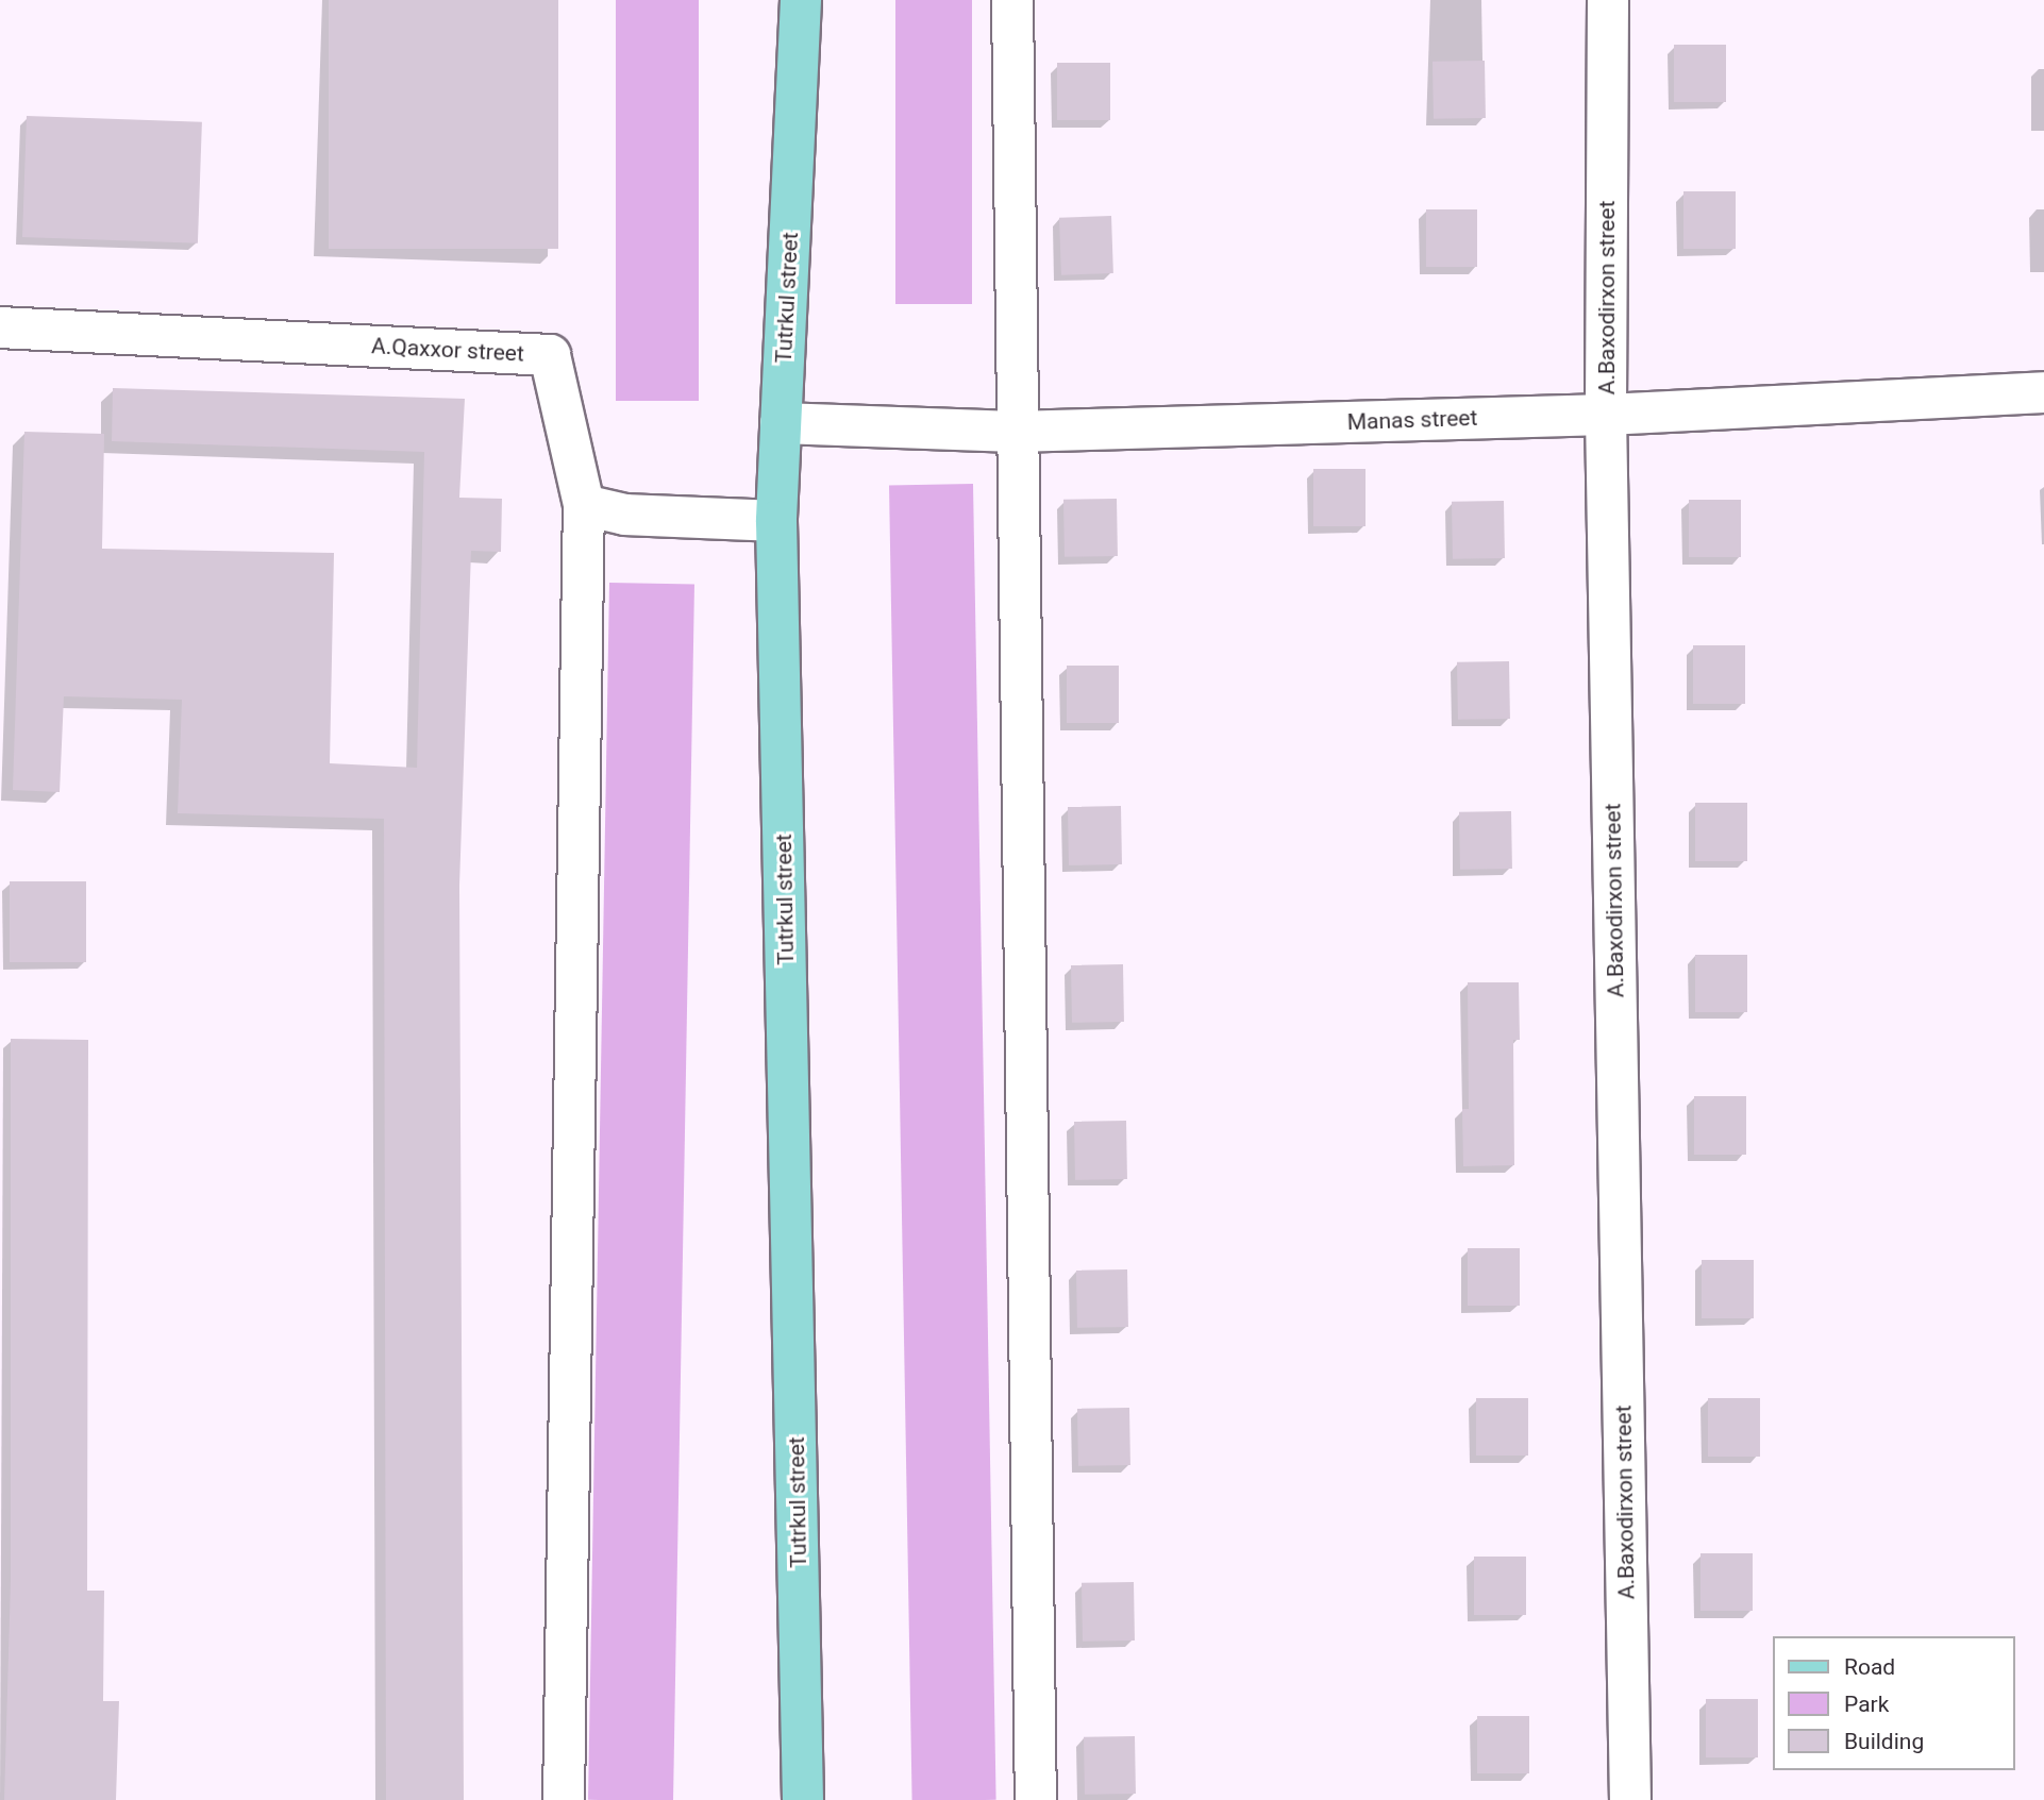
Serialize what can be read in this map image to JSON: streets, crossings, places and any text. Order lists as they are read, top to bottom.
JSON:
{
  "streets": {
    "main road": ["Tutrkul street"],
    "street": ["A.Baxodirxon street", "A.Qaxxor street", "Manas street"]
  },
  "crossings": [
    ["Tutrkul street", "Manas street"],
    ["A.Baxodirxon street", "Manas street"]
  ],
  "legend": ["Road", "Park", "Building"]
}
